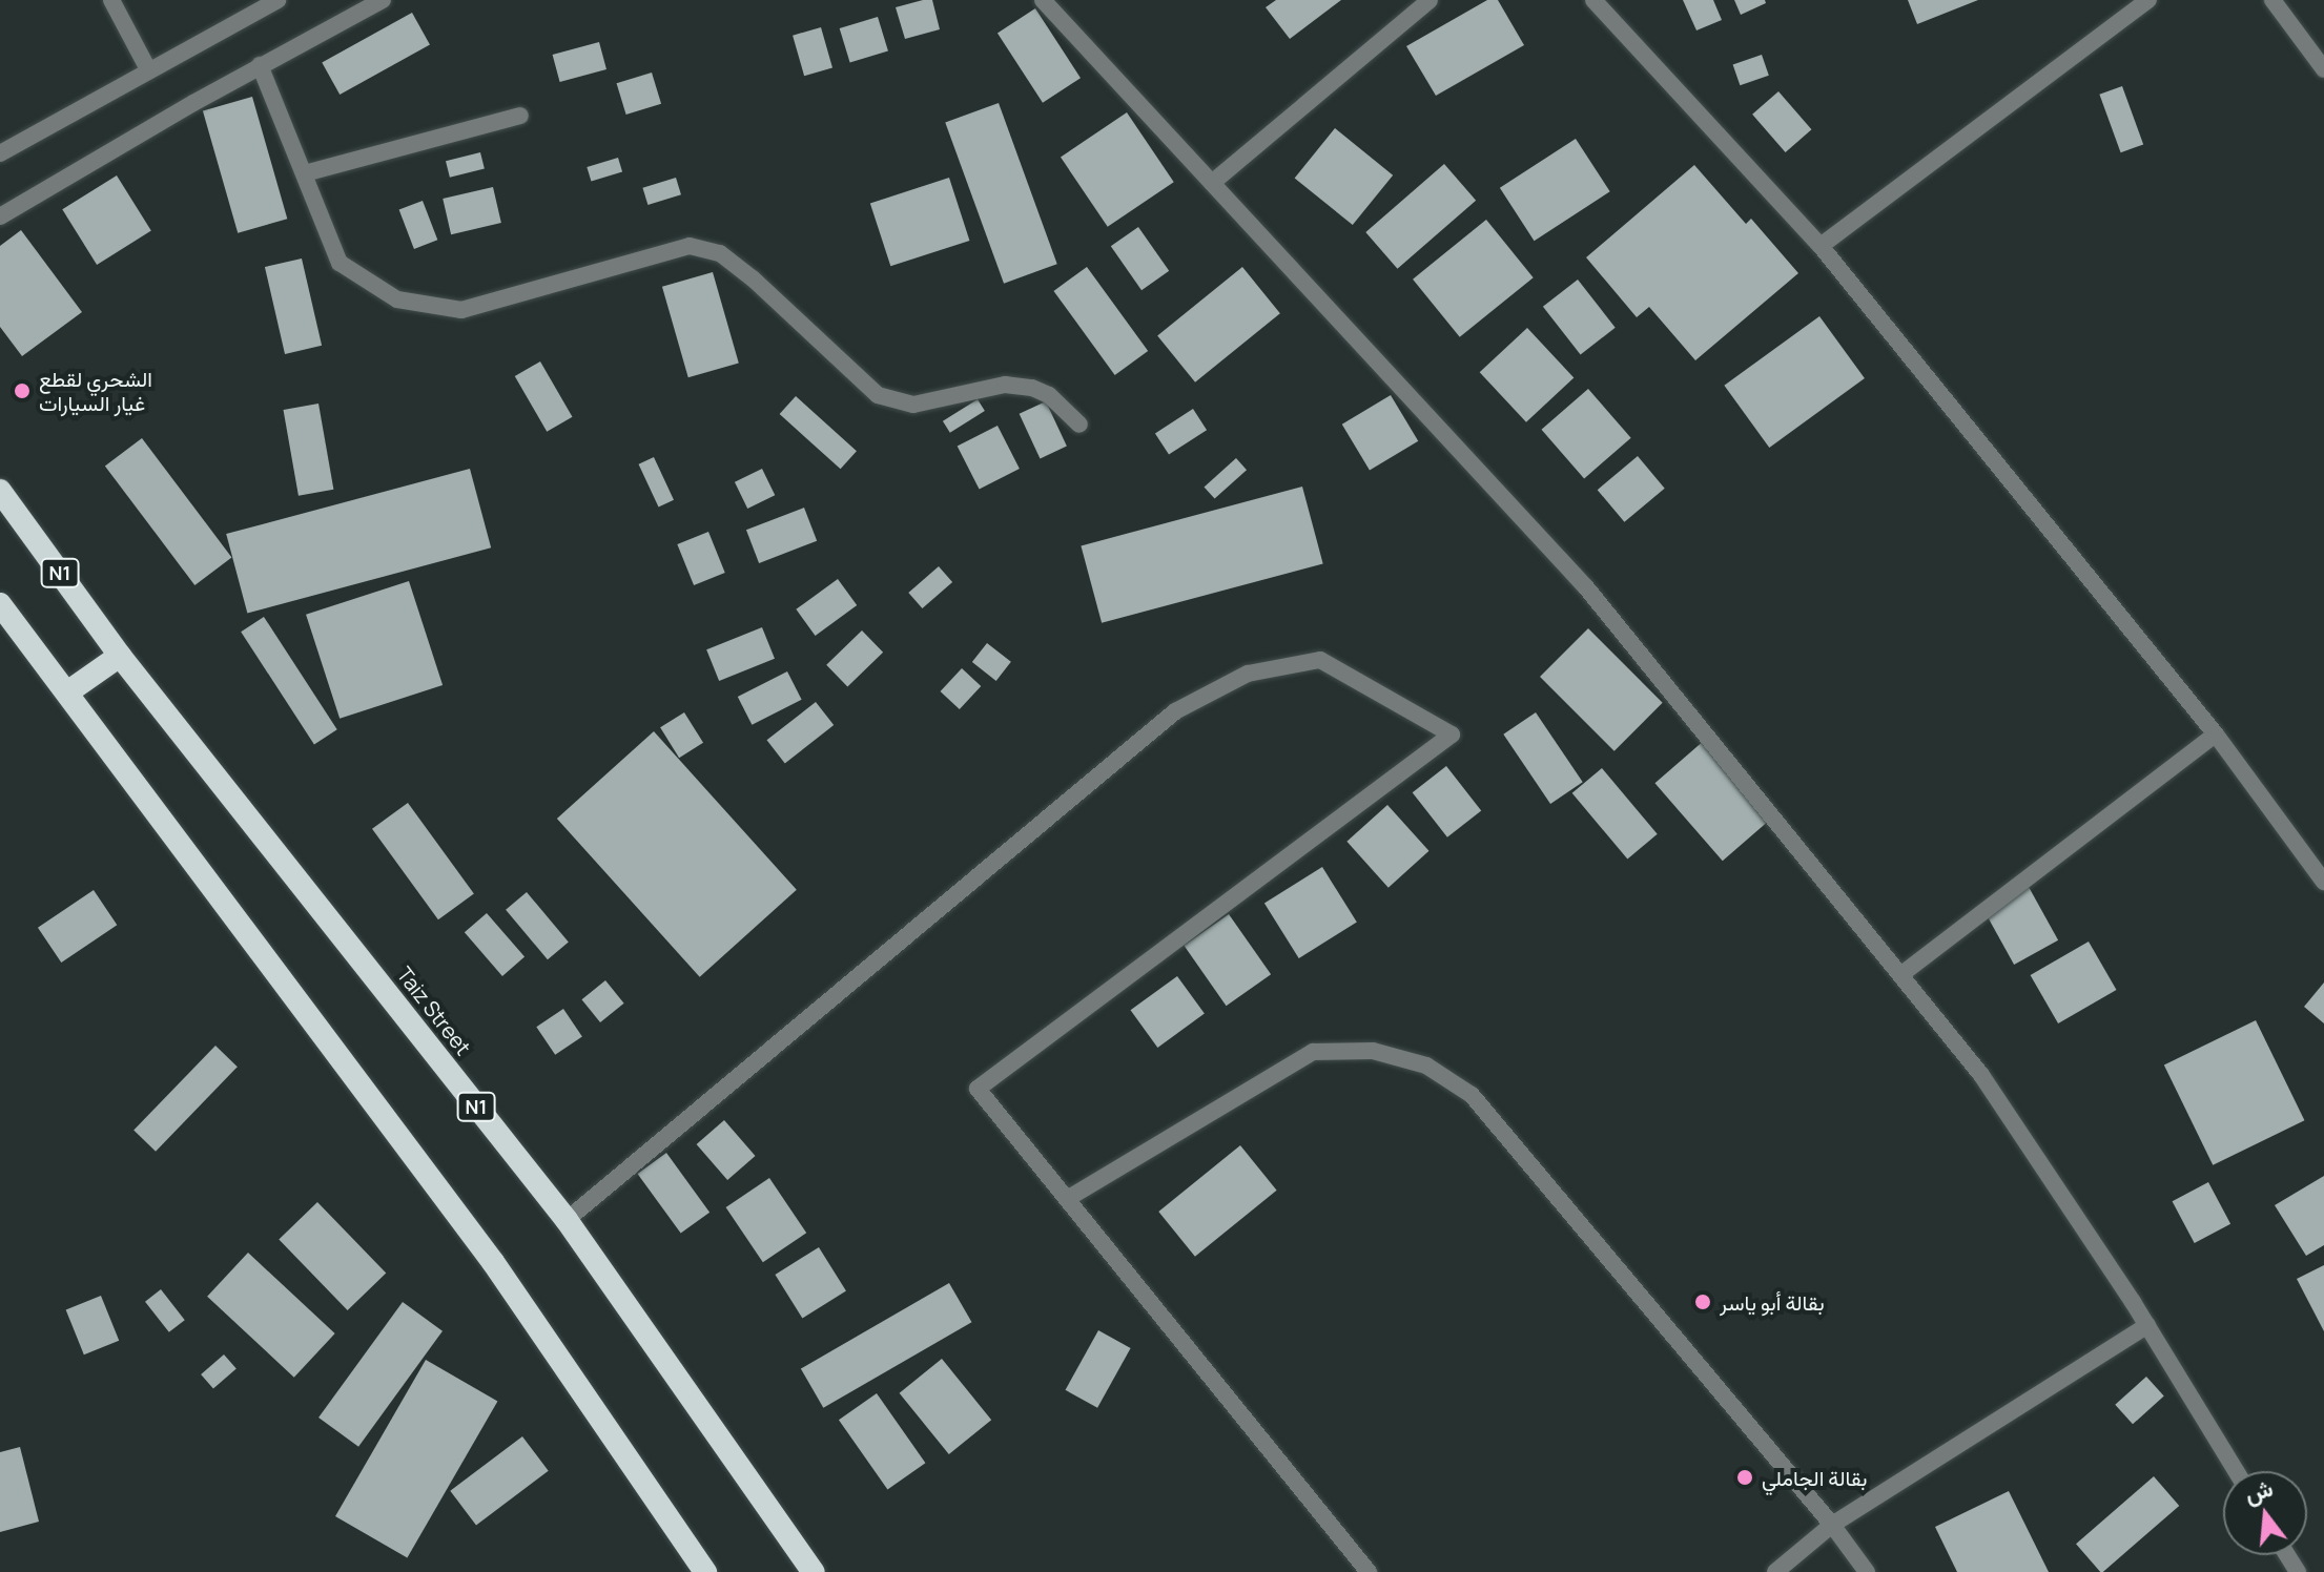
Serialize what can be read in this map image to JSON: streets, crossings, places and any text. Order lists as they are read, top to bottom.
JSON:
{
  "streets": {
    "highway": ["N1", "Taiz Street"]
  },
  "places": ["الشحري لقطع غيار السيارات", "بقالة أبو ياسر", "بقالة الجاملي"],
  "north": "top"
}
